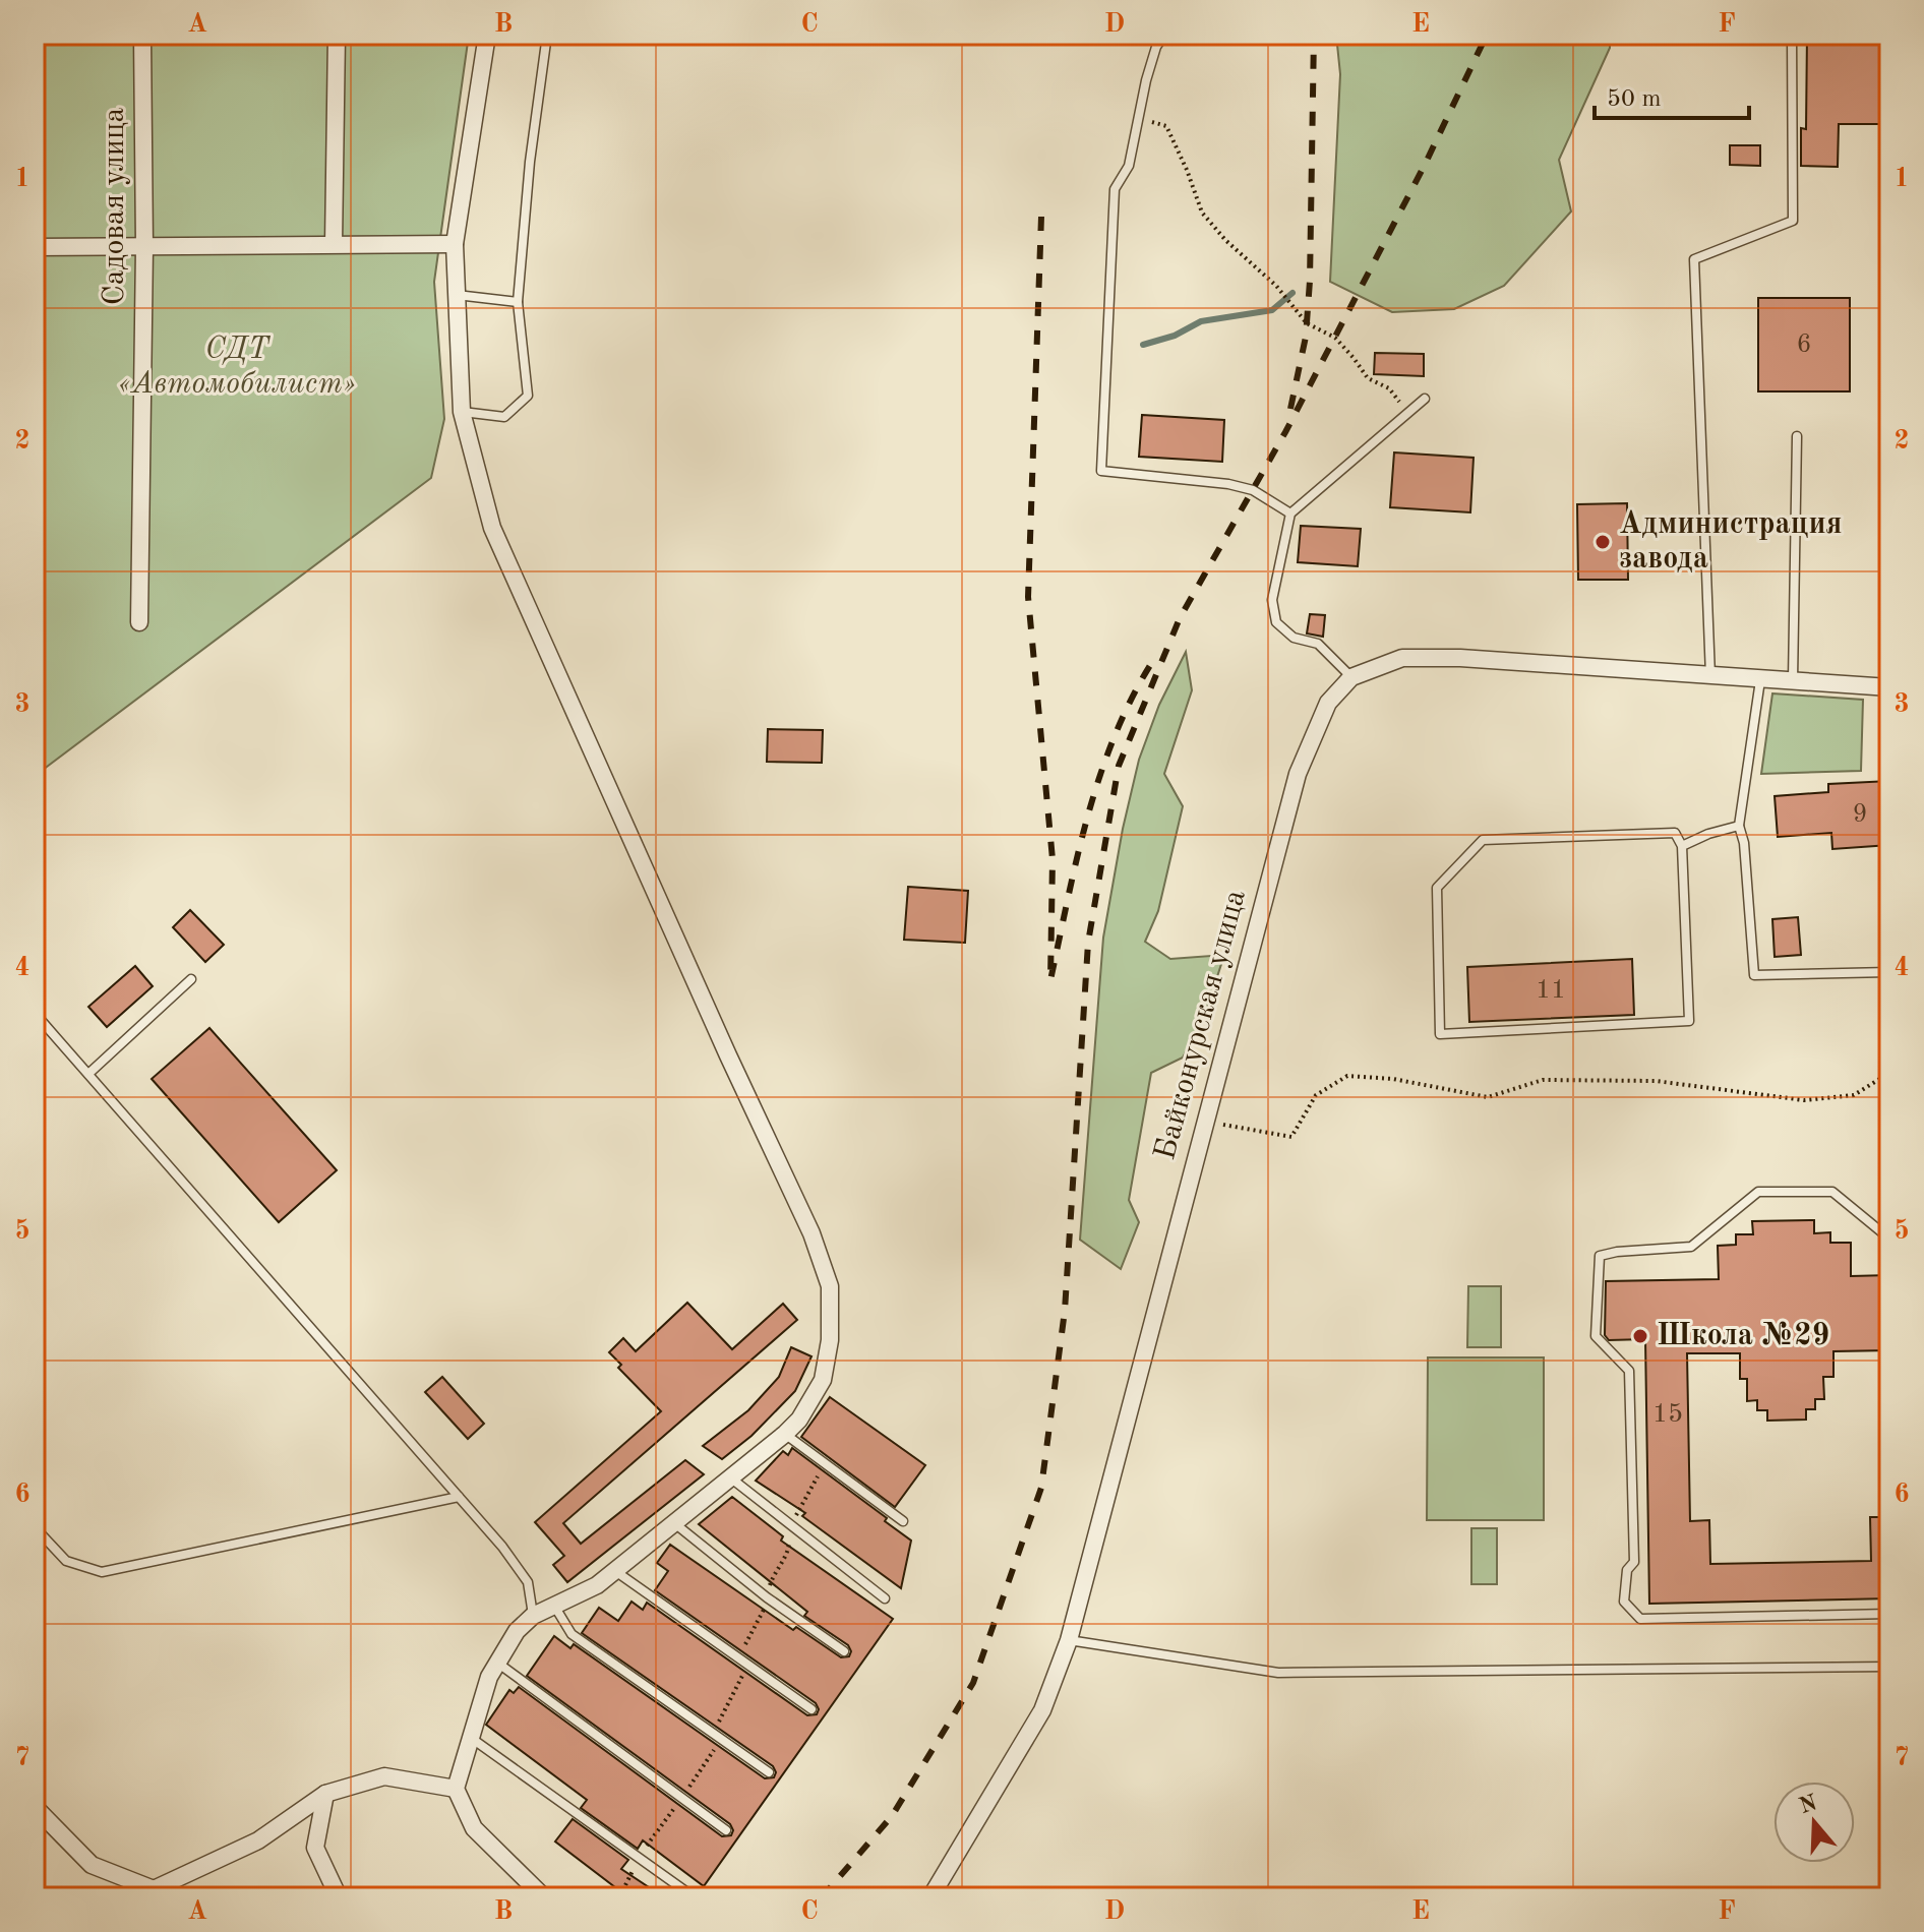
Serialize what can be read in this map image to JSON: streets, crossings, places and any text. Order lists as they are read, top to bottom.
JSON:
{
  "streets": {
    "street": ["Садовая улица", "Байконурская улица"]
  },
  "parks": ["СДТ «Автомобилист»"],
  "places": ["Администрация завода", "Школа №29"],
  "house_numbers": [
    "6",
    "9",
    "11",
    "15"
  ],
  "scale_bar": "50 m",
  "north": "top",
  "grid": {
    "columns": [
      "A",
      "B",
      "C",
      "D",
      "E",
      "F"
    ],
    "rows": [
      "1",
      "2",
      "3",
      "4",
      "5",
      "6",
      "7"
    ]
  }
}
